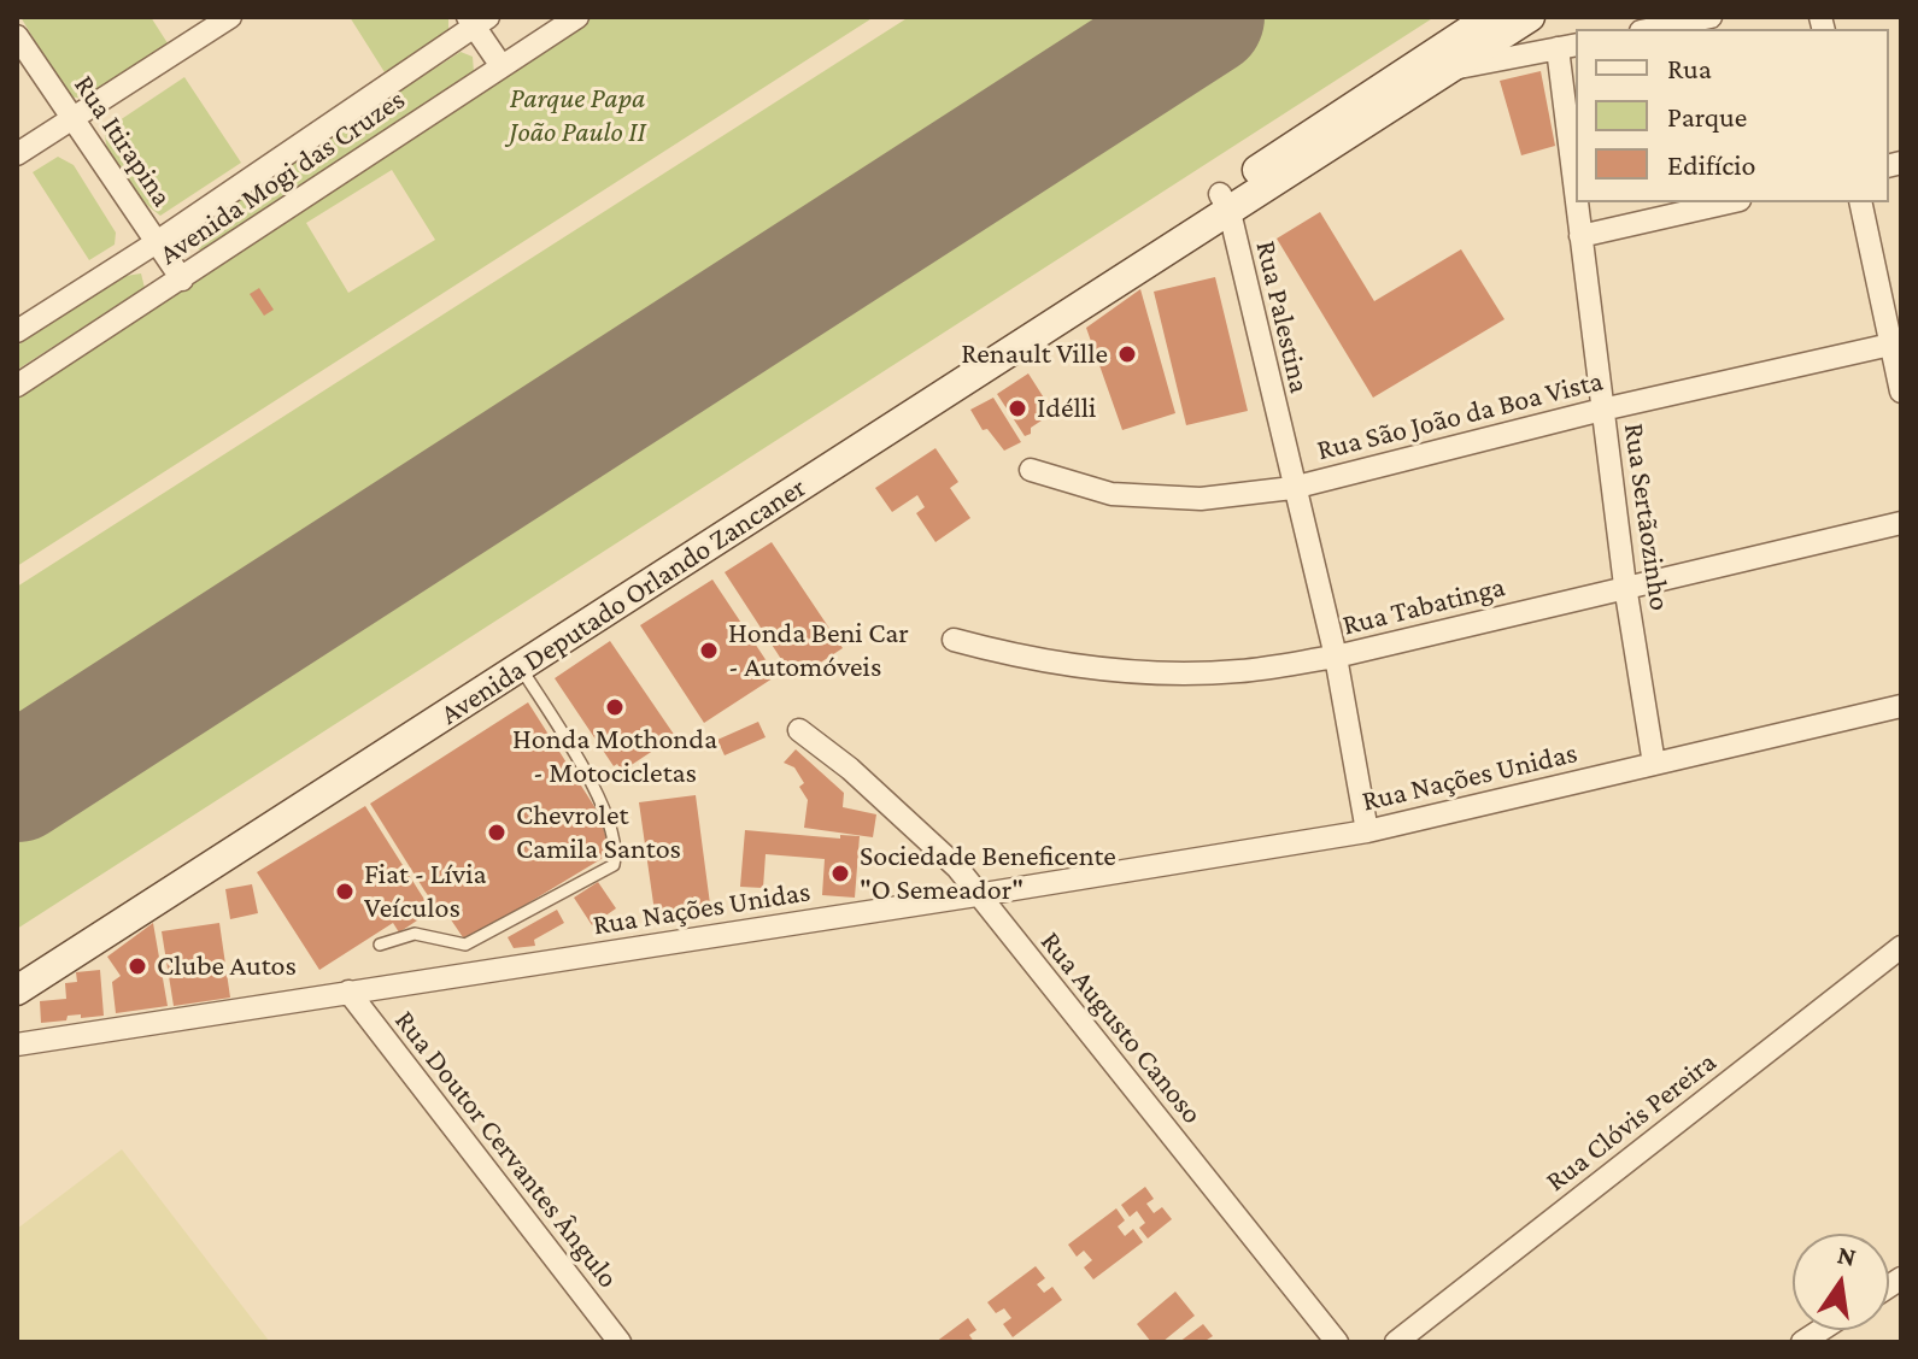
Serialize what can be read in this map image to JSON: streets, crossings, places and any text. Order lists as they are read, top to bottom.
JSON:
{
  "streets": {
    "main road": ["Avenida Deputado Orlando Zancaner"],
    "street": [
      "Rua Itirapina",
      "Avenida Mogi das Cruzes",
      "Rua Palestina",
      "Rua São João da Boa Vista",
      "Rua Sertãozinho",
      "Rua Tabatinga",
      "Rua Nações Unidas",
      "Rua Augusto Canoso",
      "Rua Clóvis Pereira",
      "Rua Doutor Cervantes Ângulo"
    ]
  },
  "crossings": [
    ["Rua Itirapina", "Avenida Mogi das Cruzes"],
    ["Rua Palestina", "Rua São João da Boa Vista"],
    ["Rua Palestina", "Avenida Deputado Orlando Zancaner"],
    ["Rua Palestina", "Rua Tabatinga"],
    ["Rua Palestina", "Rua Nações Unidas"],
    ["Rua São João da Boa Vista", "Rua Sertãozinho"],
    ["Rua Sertãozinho", "Rua Tabatinga"],
    ["Rua Sertãozinho", "Rua Nações Unidas"],
    ["Rua Nações Unidas", "Rua Augusto Canoso"],
    ["Rua Nações Unidas", "Rua Doutor Cervantes Ângulo"]
  ],
  "parks": ["Parque Papa João Paulo II"],
  "places": [
    "Renault Ville",
    "Idélli",
    "Honda Beni Car - Automóveis",
    "Honda Mothonda - Motocicletas",
    "Chevrolet Camila Santos",
    "Sociedade Beneficente \"O Semeador\"",
    "Fiat - Lívia Veículos",
    "Clube Autos"
  ],
  "legend": ["Rua", "Parque", "Edifício"],
  "north": "top"
}
